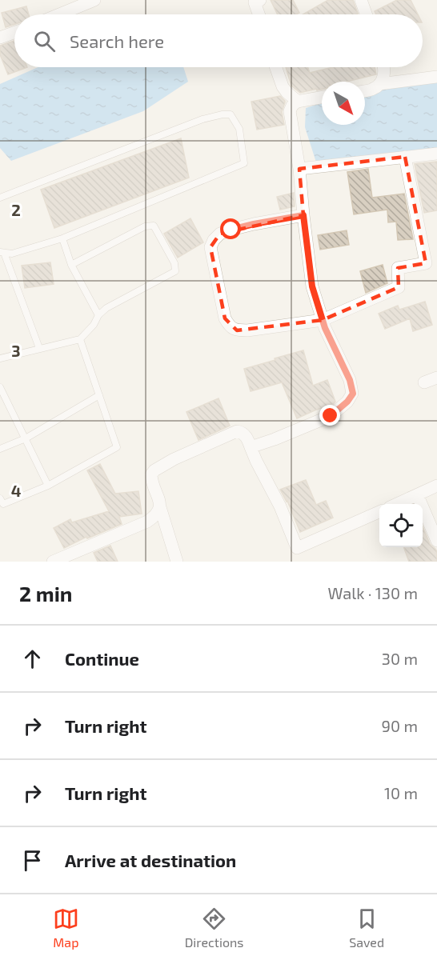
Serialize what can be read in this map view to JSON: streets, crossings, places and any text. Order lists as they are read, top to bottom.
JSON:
{
  "north": "bottom right",
  "page": {
    "search": "Search here",
    "heading": ["2 min", "Walk · 130 m"],
    "list": [
      ["Continue", "30 m"],
      ["Turn right", "90 m"],
      ["Turn right", "10 m"],
      "Arrive at destination"
    ],
    "nav": ["Map", "Directions", "Saved"]
  },
  "grid": {
    "rows": ["2", "3", "4"]
  }
}
